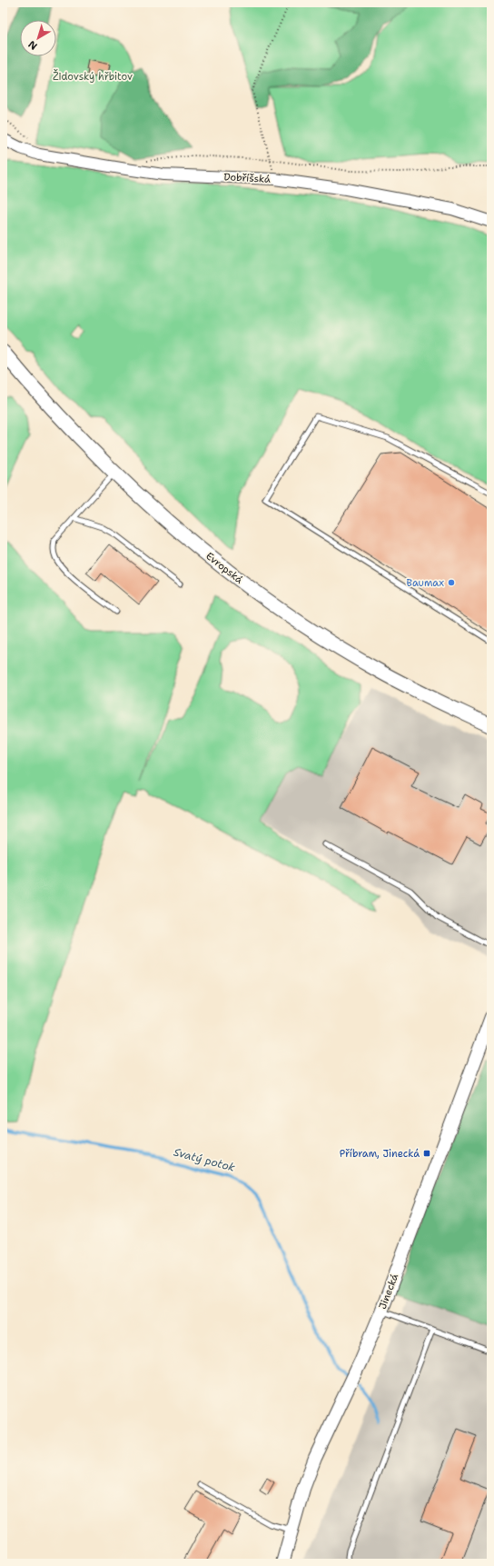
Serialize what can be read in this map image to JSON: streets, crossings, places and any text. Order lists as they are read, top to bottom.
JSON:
{
  "streets": {
    "main road": ["Evropská", "Jinecká"],
    "street": ["Dobříšská"]
  },
  "water": ["Svatý potok"],
  "parks": ["Židovský hřbitov"],
  "places": {
    "other": ["Baumax"],
    "transit": ["Příbram, Jinecká"]
  },
  "north": "bottom left"
}
